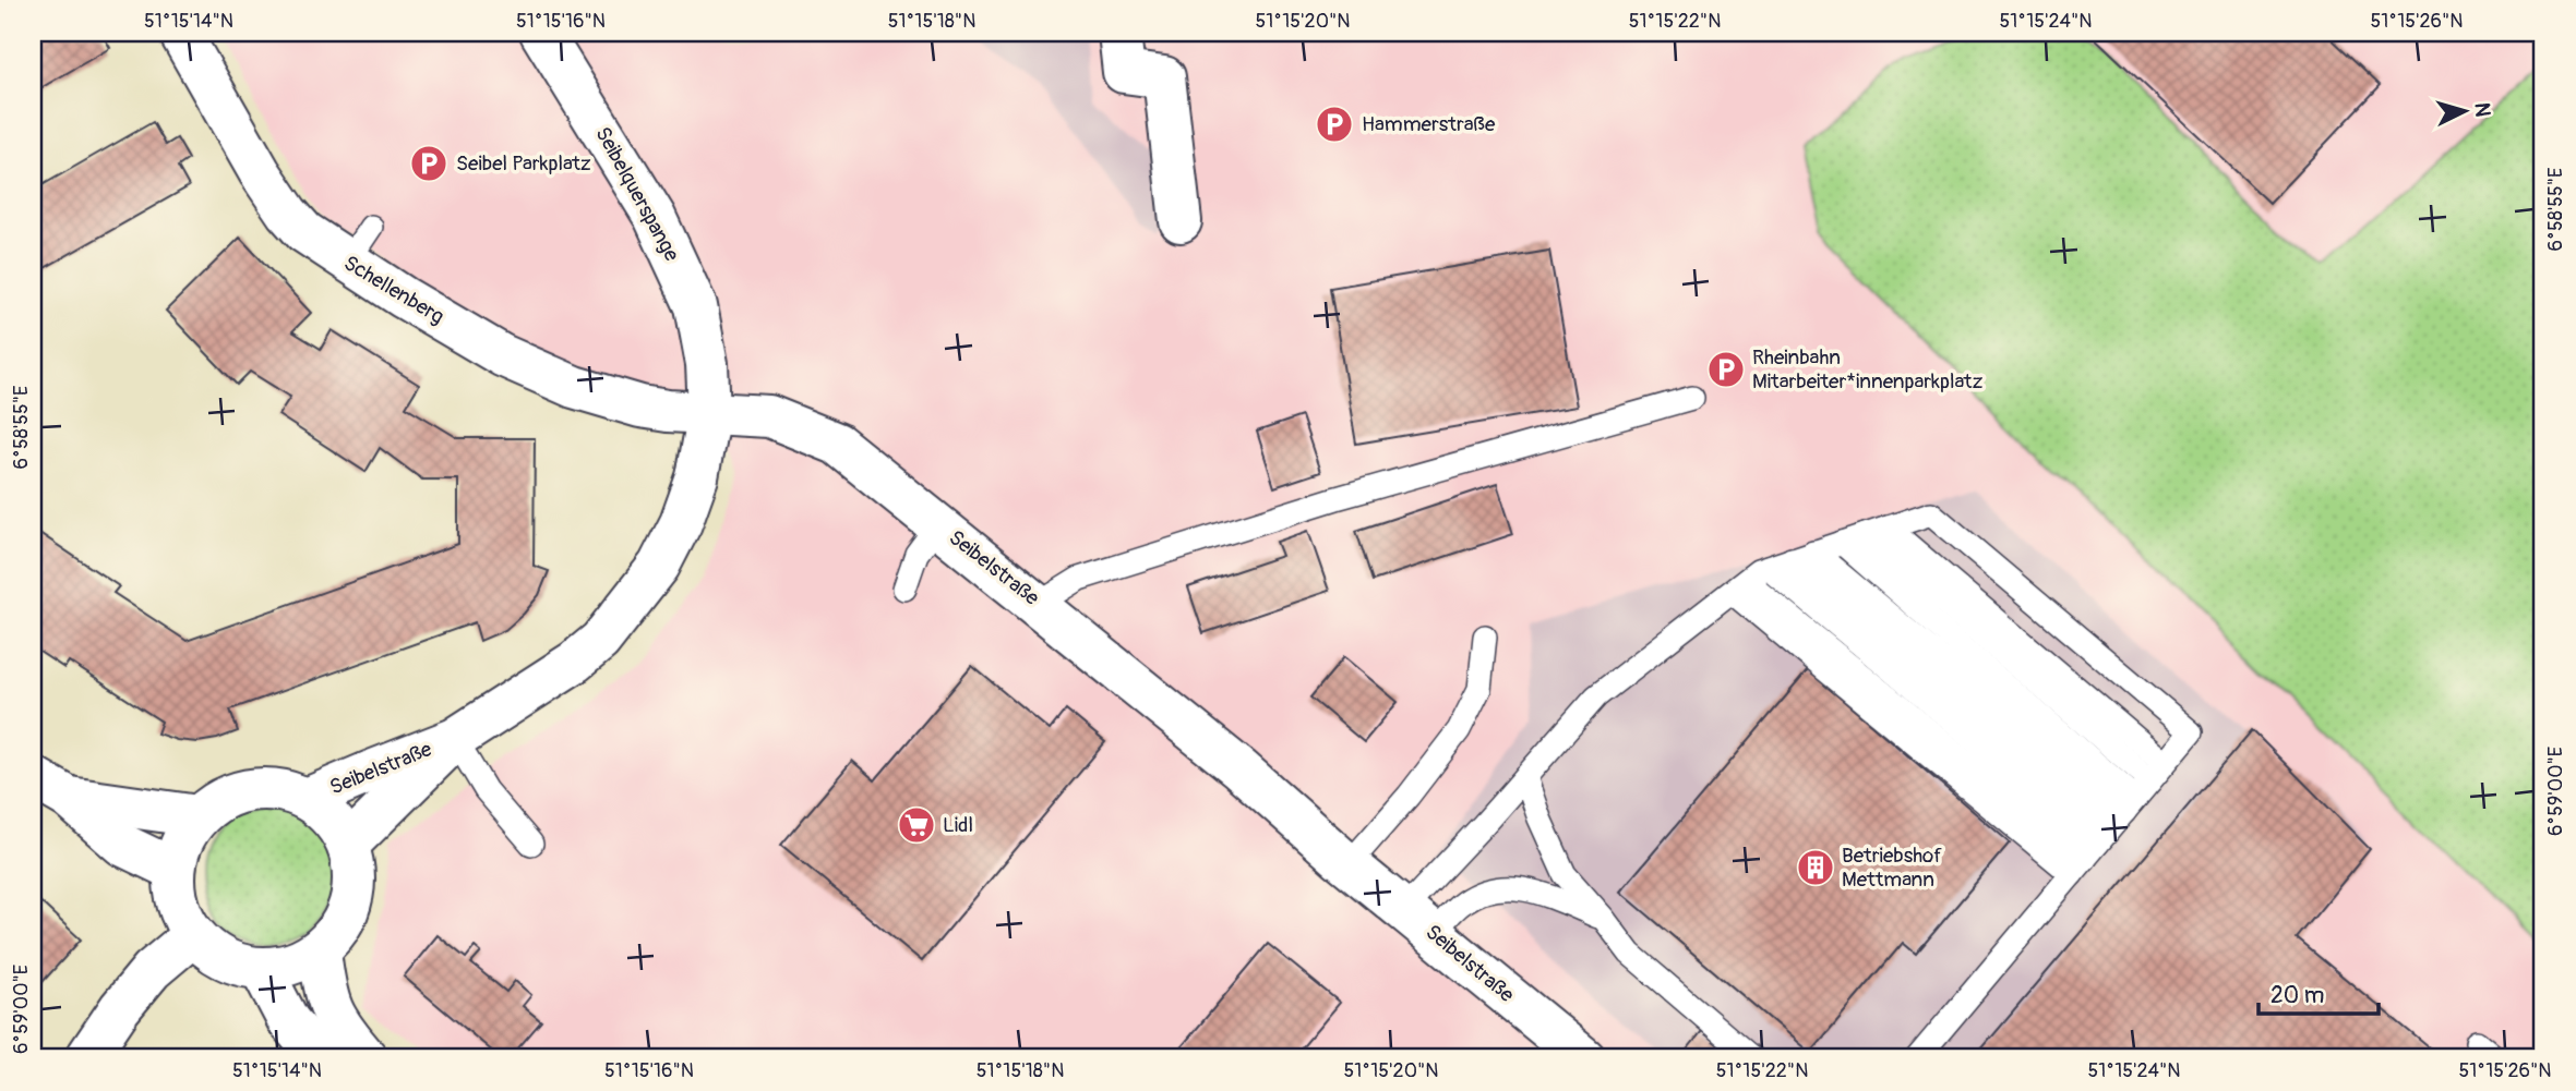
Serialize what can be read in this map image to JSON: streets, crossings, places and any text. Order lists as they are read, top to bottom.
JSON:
{
  "streets": {
    "street": ["Seibelquerspange", "Schellenberg", "Seibelstraße"]
  },
  "crossings": [
    ["Seibelquerspange", "Schellenberg"],
    ["Seibelquerspange", "Seibelstraße"],
    ["Schellenberg", "Seibelstraße"]
  ],
  "places": {
    "parking": ["Hammerstraße", "Seibel Parkplatz", "Rheinbahn Mitarbeiter*innenparkplatz"],
    "supermarket": ["Lidl"],
    "building": ["Betriebshof Mettmann"]
  },
  "scale_bar": "20 m",
  "north": "right",
  "coordinates": [
    "51°15'14\"N",
    "51°15'16\"N",
    "51°15'18\"N",
    "51°15'20\"N",
    "51°15'22\"N",
    "51°15'24\"N",
    "51°15'26\"N",
    "6°58'55\"E",
    "6°59'00\"E"
  ]
}
